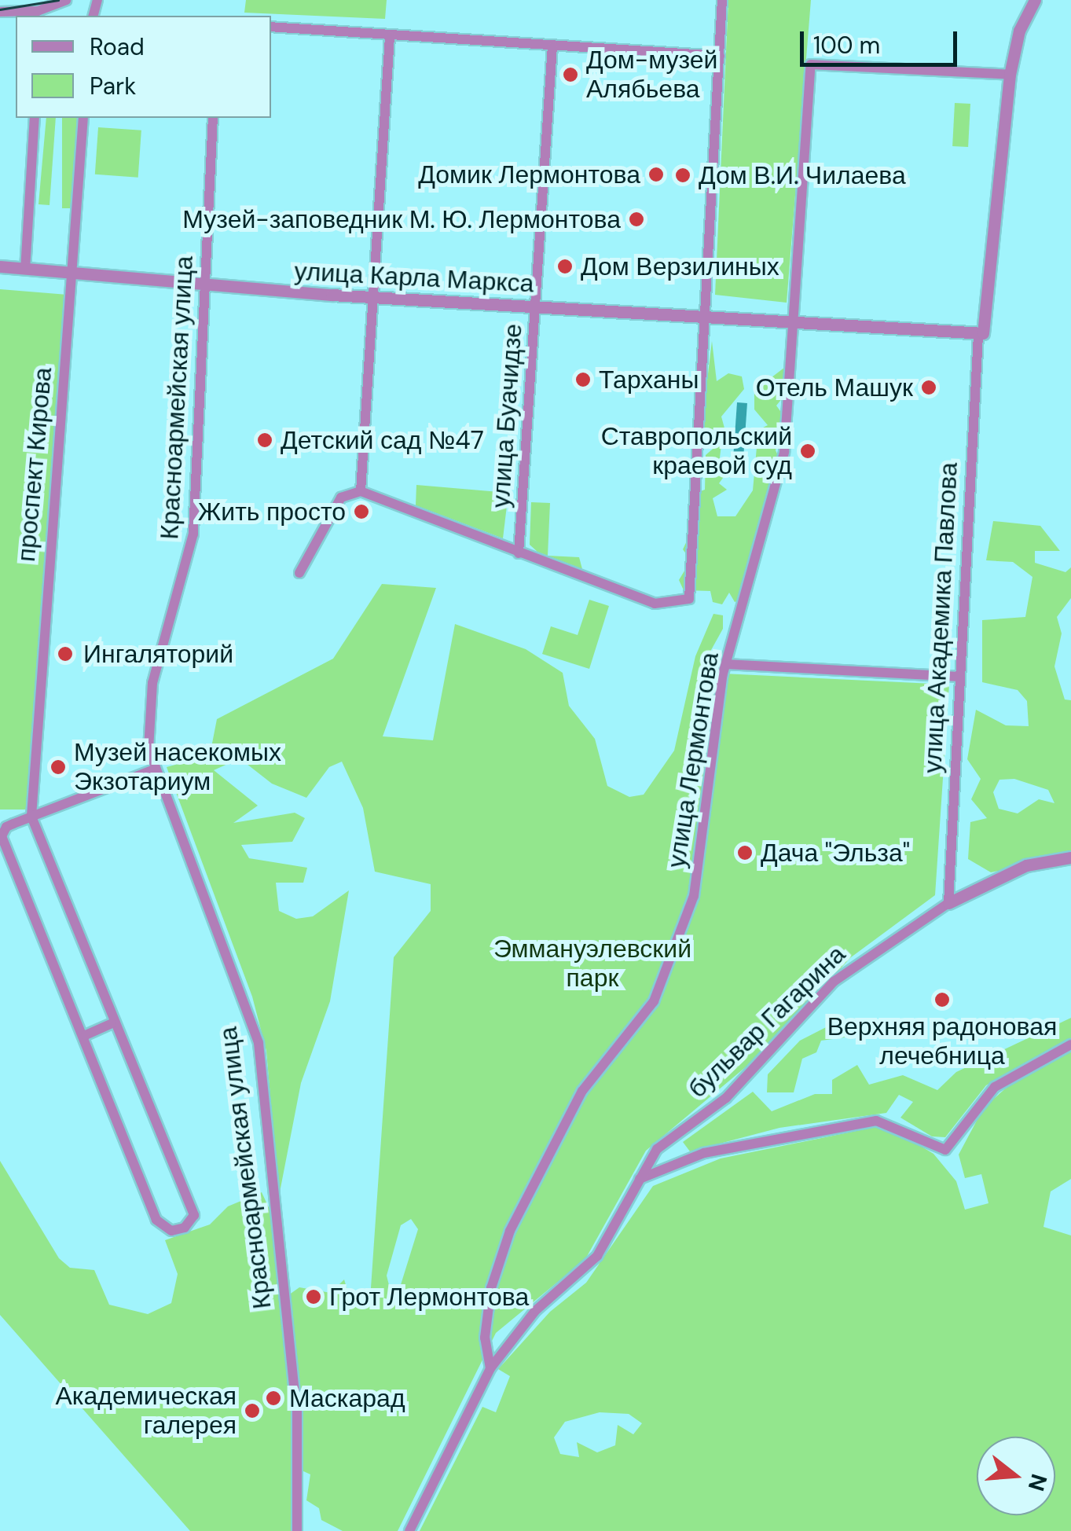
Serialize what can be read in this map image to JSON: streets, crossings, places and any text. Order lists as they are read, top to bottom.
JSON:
{
  "streets": {
    "street": [
      "улица Карла Маркса",
      "Красноармейская улица",
      "улица Буачидзе",
      "проспект Кирова",
      "улица Академика Павлова",
      "улица Лермонтова",
      "бульвар Гагарина"
    ]
  },
  "crossings": [
    ["улица Карла Маркса", "Красноармейская улица"],
    ["улица Карла Маркса", "улица Буачидзе"],
    ["улица Карла Маркса", "проспект Кирова"],
    ["улица Карла Маркса", "улица Академика Павлова"],
    ["улица Карла Маркса", "улица Лермонтова"],
    ["улица Академика Павлова", "улица Лермонтова"],
    ["улица Академика Павлова", "бульвар Гагарина"],
    ["улица Лермонтова", "бульвар Гагарина"]
  ],
  "parks": ["Эммануэлевский парк"],
  "places": [
    "Дом-музей Алябьева",
    "Домик Лермонтова",
    "Дом В.И. Чилаева",
    "Музей-заповедник М. Ю. Лермонтова",
    "Дом Верзилиных",
    "Тарханы",
    "Отель Машук",
    "Детский сад №47",
    "Ставропольский краевой суд",
    "Жить просто",
    "Ингаляторий",
    "Музей насекомых Экзотариум",
    "Дача \"Эльза\"",
    "Верхняя радоновая лечебница",
    "Грот Лермонтова",
    "Маскарад",
    "Академическая галерея"
  ],
  "legend": ["Road", "Park"],
  "scale_bar": "100 m",
  "north": "right"
}
